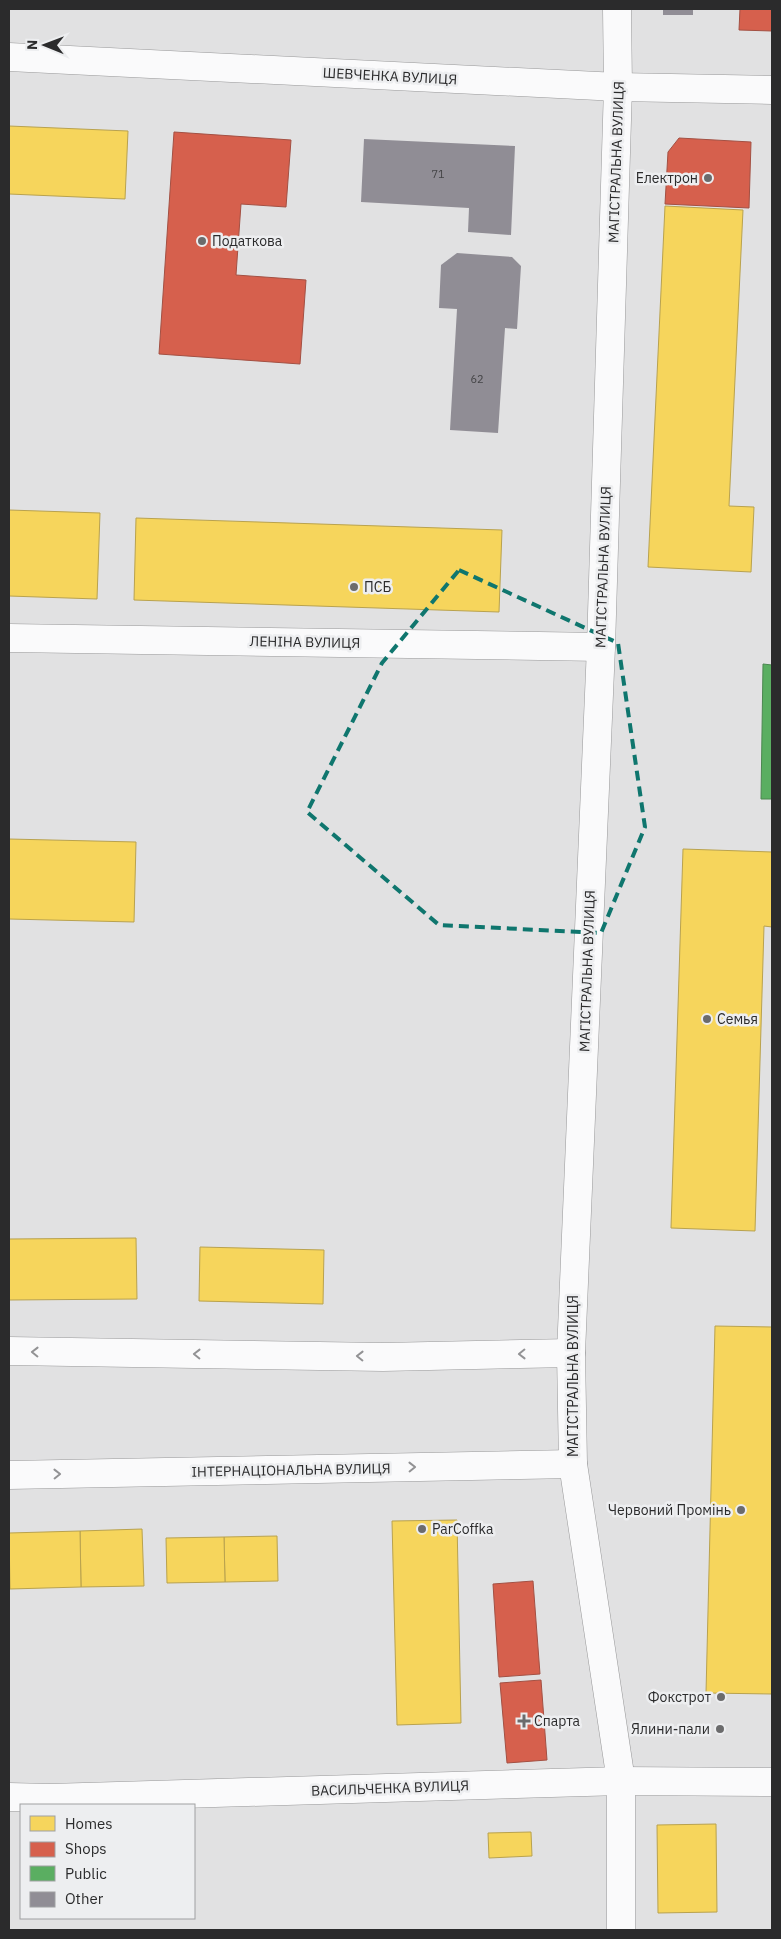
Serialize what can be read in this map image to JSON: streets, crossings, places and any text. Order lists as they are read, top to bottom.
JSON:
{
  "streets": {
    "street": [
      "ШЕВЧЕНКА ВУЛИЦЯ",
      "МАГІСТРАЛЬНА ВУЛИЦЯ",
      "ЛЕНІНА ВУЛИЦЯ",
      "ІНТЕРНАЦІОНАЛЬНА ВУЛИЦЯ",
      "ВАСИЛЬЧЕНКА ВУЛИЦЯ"
    ]
  },
  "crossings": [
    ["ШЕВЧЕНКА ВУЛИЦЯ", "МАГІСТРАЛЬНА ВУЛИЦЯ"],
    ["МАГІСТРАЛЬНА ВУЛИЦЯ", "ЛЕНІНА ВУЛИЦЯ"],
    ["МАГІСТРАЛЬНА ВУЛИЦЯ", "ІНТЕРНАЦІОНАЛЬНА ВУЛИЦЯ"],
    ["МАГІСТРАЛЬНА ВУЛИЦЯ", "ВАСИЛЬЧЕНКА ВУЛИЦЯ"]
  ],
  "places": {
    "other": [
      "Електрон",
      "Податкова",
      "ПСБ",
      "Семья",
      "Червоний Промінь",
      "ParCoffka",
      "Фокстрот",
      "Ялини-пали"
    ],
    "health": ["Спарта"]
  },
  "house_numbers": ["71", "62"],
  "legend": [
    "Homes",
    "Shops",
    "Public",
    "Other"
  ],
  "north": "left"
}
